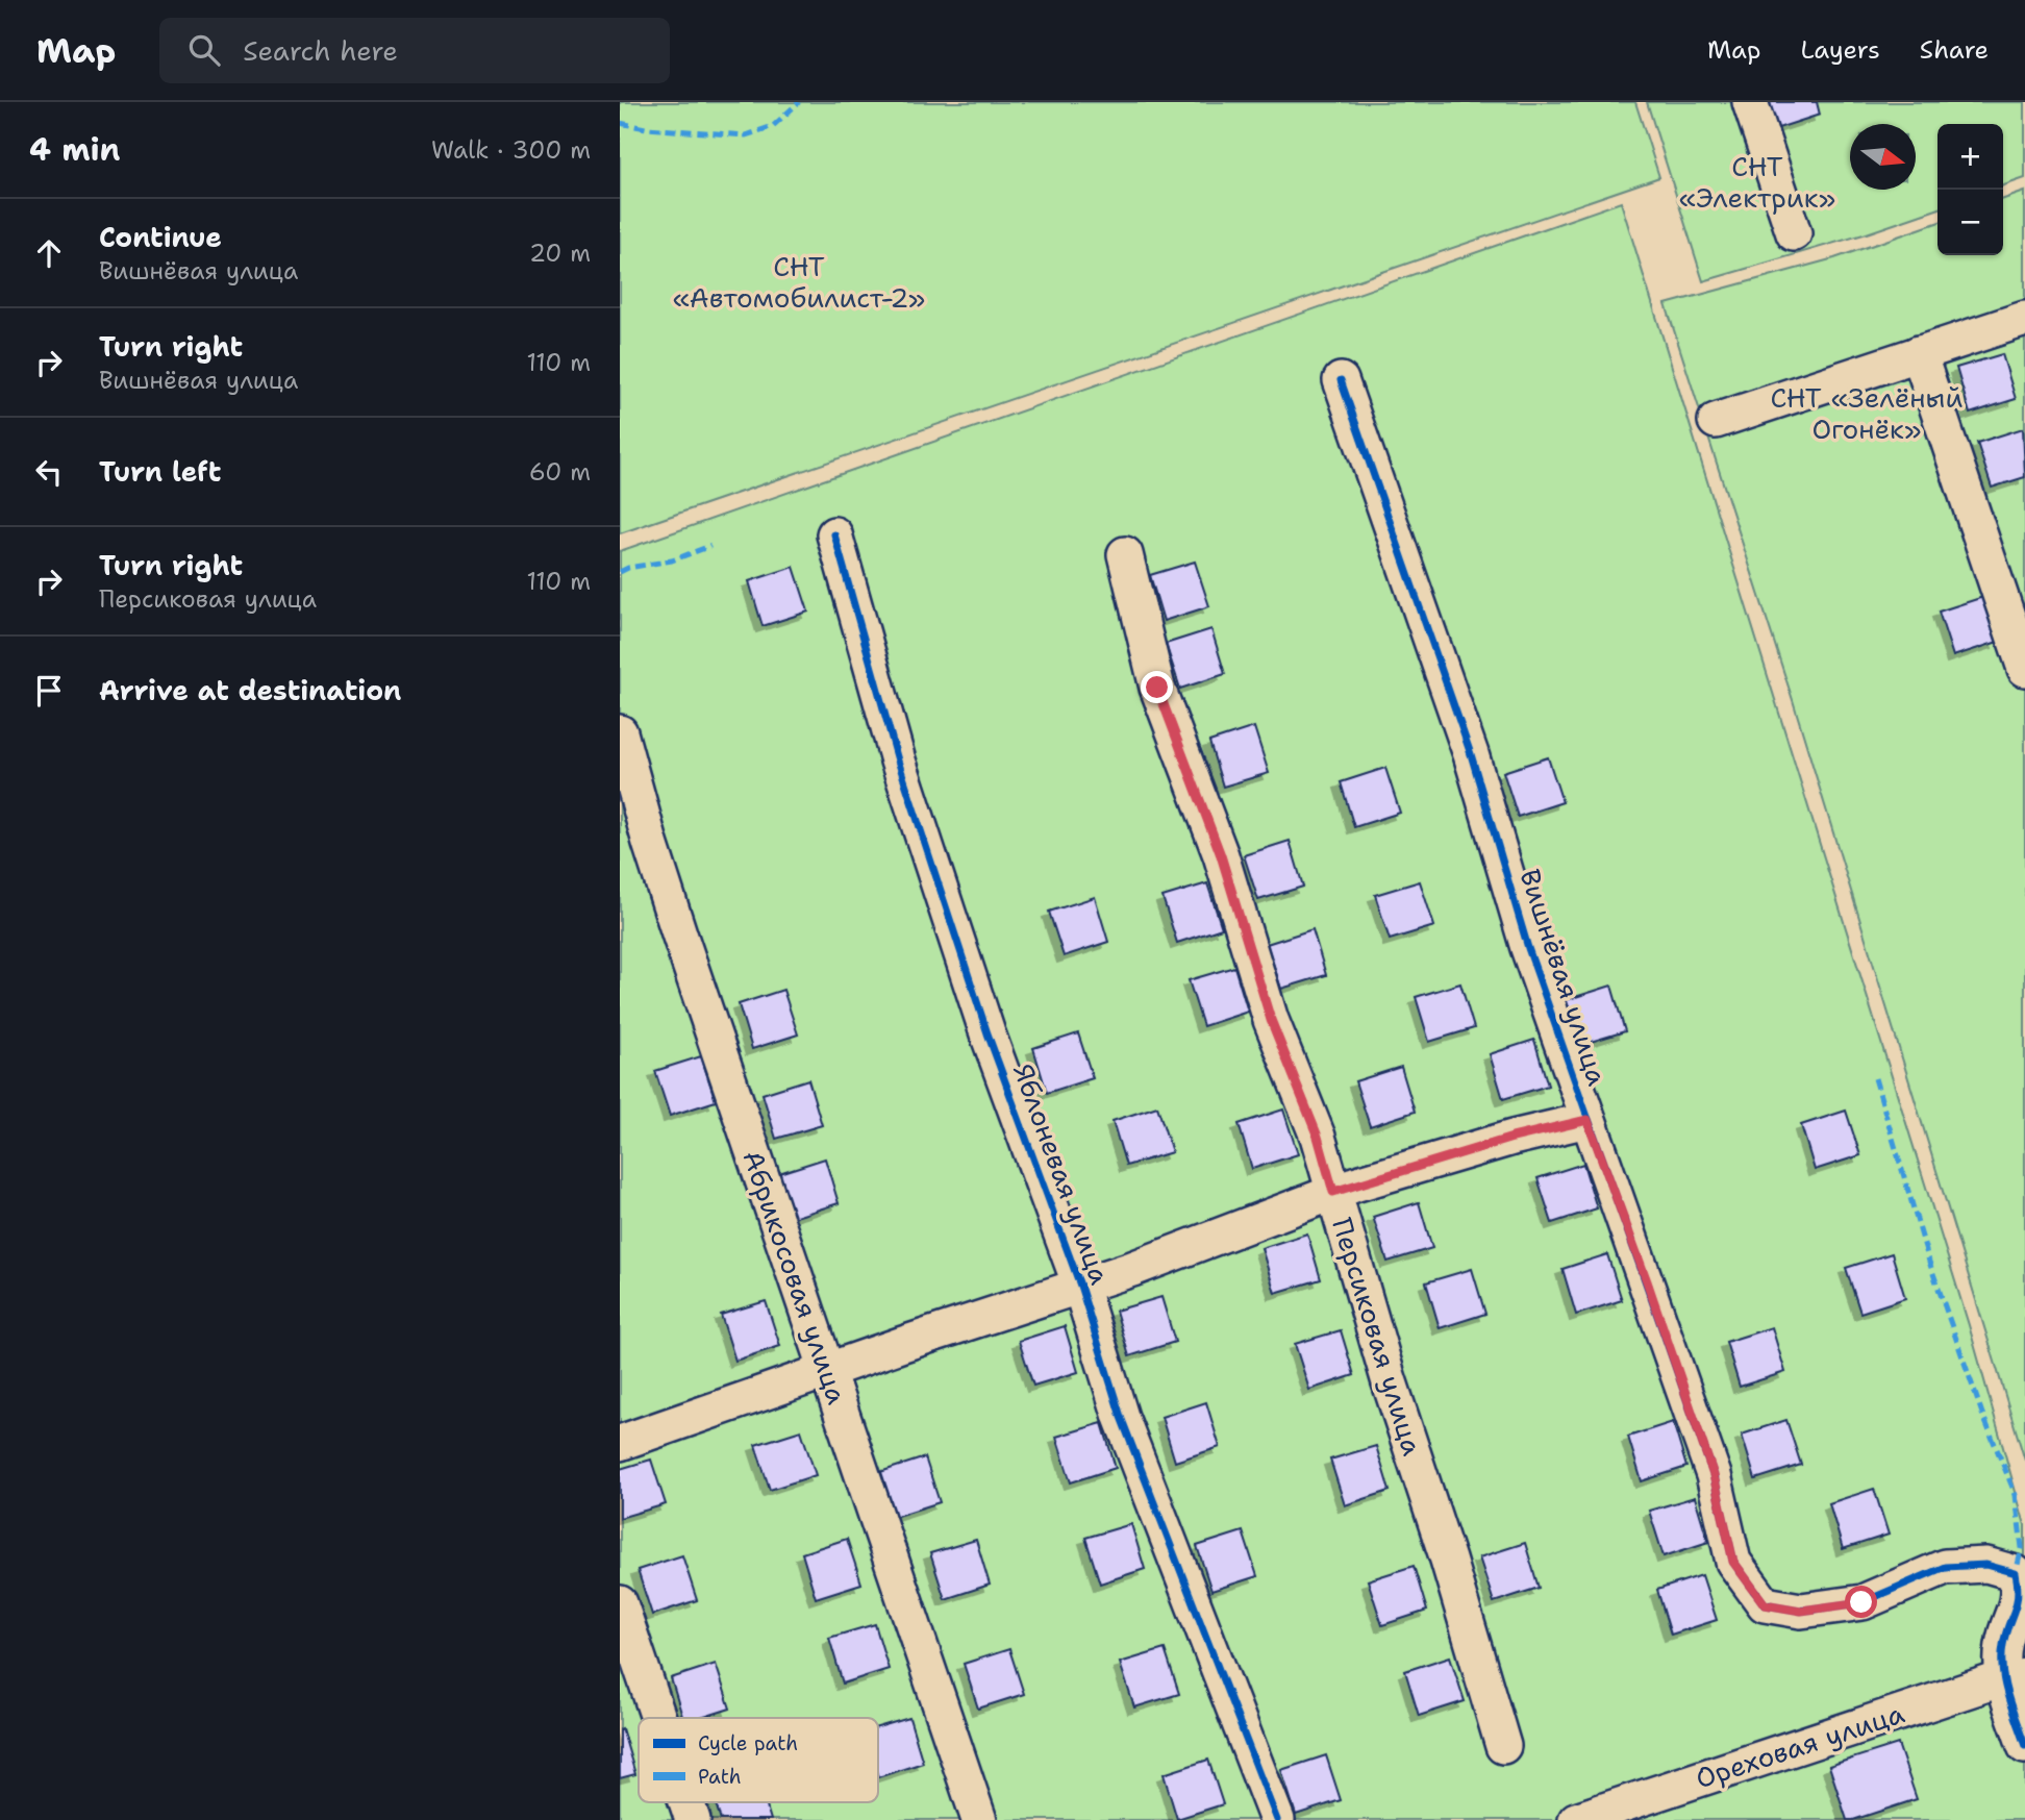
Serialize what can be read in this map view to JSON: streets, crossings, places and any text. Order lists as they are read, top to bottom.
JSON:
{
  "streets": {
    "street": [
      "Вишнёвая улица",
      "Яблоневая улица",
      "Абрикосовая улица",
      "Персиковая улица",
      "Ореховая улица"
    ]
  },
  "crossings": [
    ["Вишнёвая улица", "Ореховая улица"]
  ],
  "parks": ["СНТ «Электрик»", "СНТ «Автомобилист-2»", "СНТ «Зелёный Огонёк»"],
  "legend": ["Cycle path", "Path"],
  "north": "right",
  "page": {
    "header": "Map",
    "search": "Search here",
    "nav": ["Map", "Layers", "Share"],
    "heading": ["4 min", "Walk · 300 m"],
    "map_buttons": ["+", "−"],
    "list": [
      ["Continue", "Вишнёвая улица", "20 m"],
      ["Turn right", "Вишнёвая улица", "110 m"],
      ["Turn left", "60 m"],
      ["Turn right", "Персиковая улица", "110 m"],
      "Arrive at destination"
    ]
  }
}
